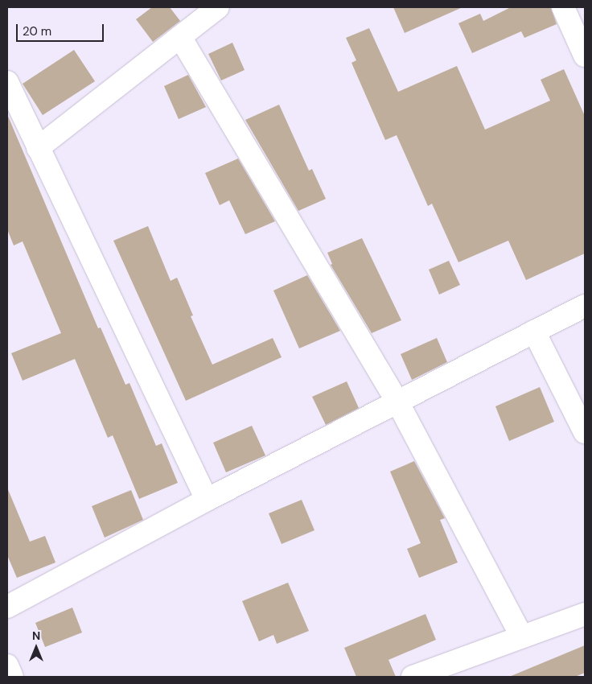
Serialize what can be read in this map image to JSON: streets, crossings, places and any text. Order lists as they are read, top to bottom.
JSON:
{
  "scale_bar": "20 m",
  "north": "top"
}
